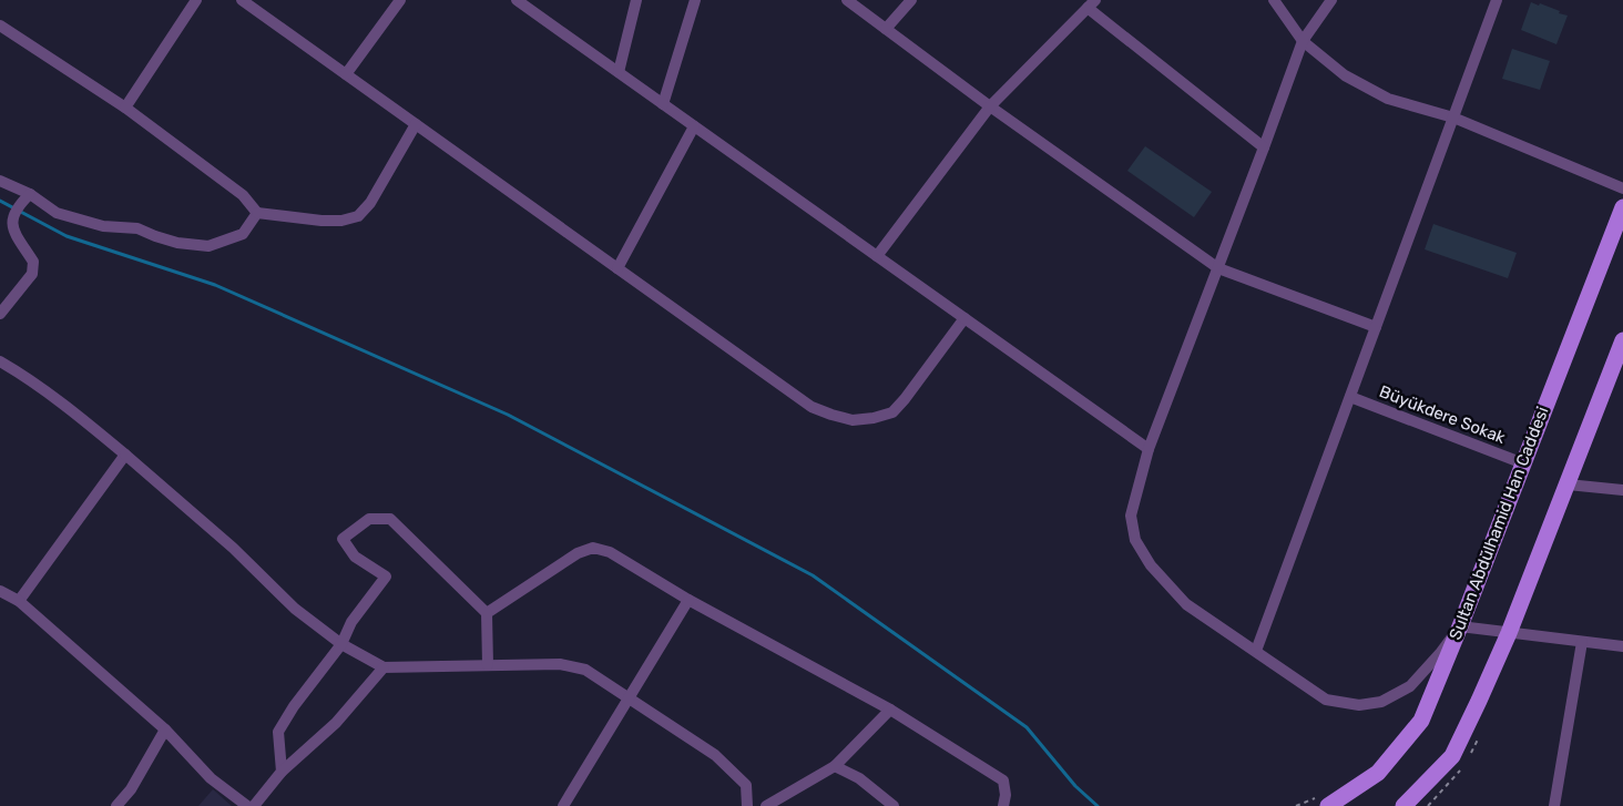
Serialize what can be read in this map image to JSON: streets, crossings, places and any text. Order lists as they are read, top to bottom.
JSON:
{
  "streets": {
    "main road": ["Sultan Abdülhamid Han Caddesi"],
    "street": ["Büyükdere Sokak"]
  },
  "crossings": [
    ["Büyükdere Sokak", "Sultan Abdülhamid Han Caddesi"]
  ]
}
